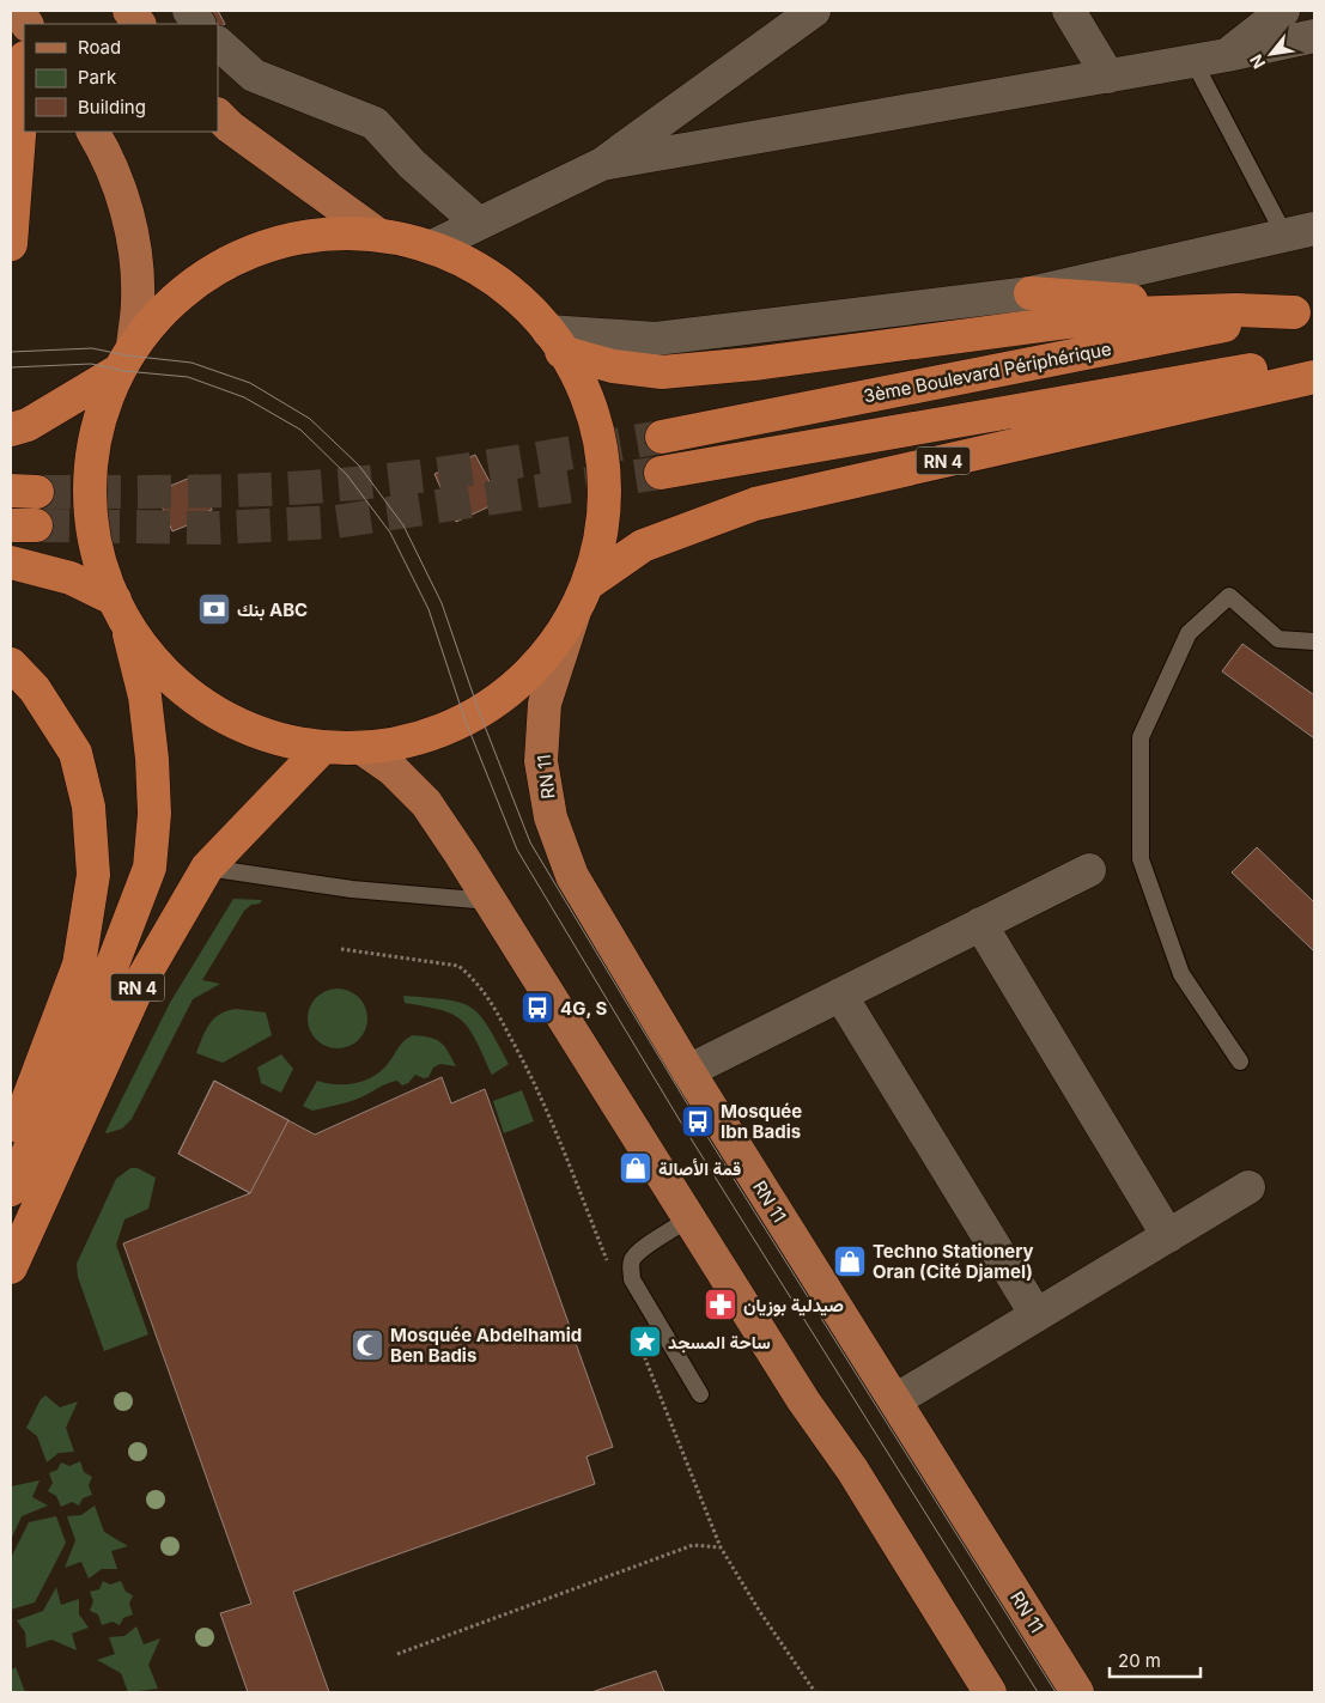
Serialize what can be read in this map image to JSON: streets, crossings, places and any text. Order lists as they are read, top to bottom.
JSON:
{
  "streets": {
    "highway": ["3ème Boulevard Périphérique", "RN 4"],
    "main road": ["RN 11"]
  },
  "places": {
    "bank": ["بنك ABC"],
    "bus stop": ["4G, S", "Mosquée Ibn Badis"],
    "shop": ["قمة الأصالة", "Techno Stationery Oran (Cité Djamel)"],
    "pharmacy": ["صيدلية بوزيان"],
    "place": ["ساحة المسجد"],
    "mosque": ["Mosquée Abdelhamid Ben Badis"]
  },
  "legend": ["Road", "Park", "Building"],
  "scale_bar": "20 m",
  "north": "bottom left"
}
